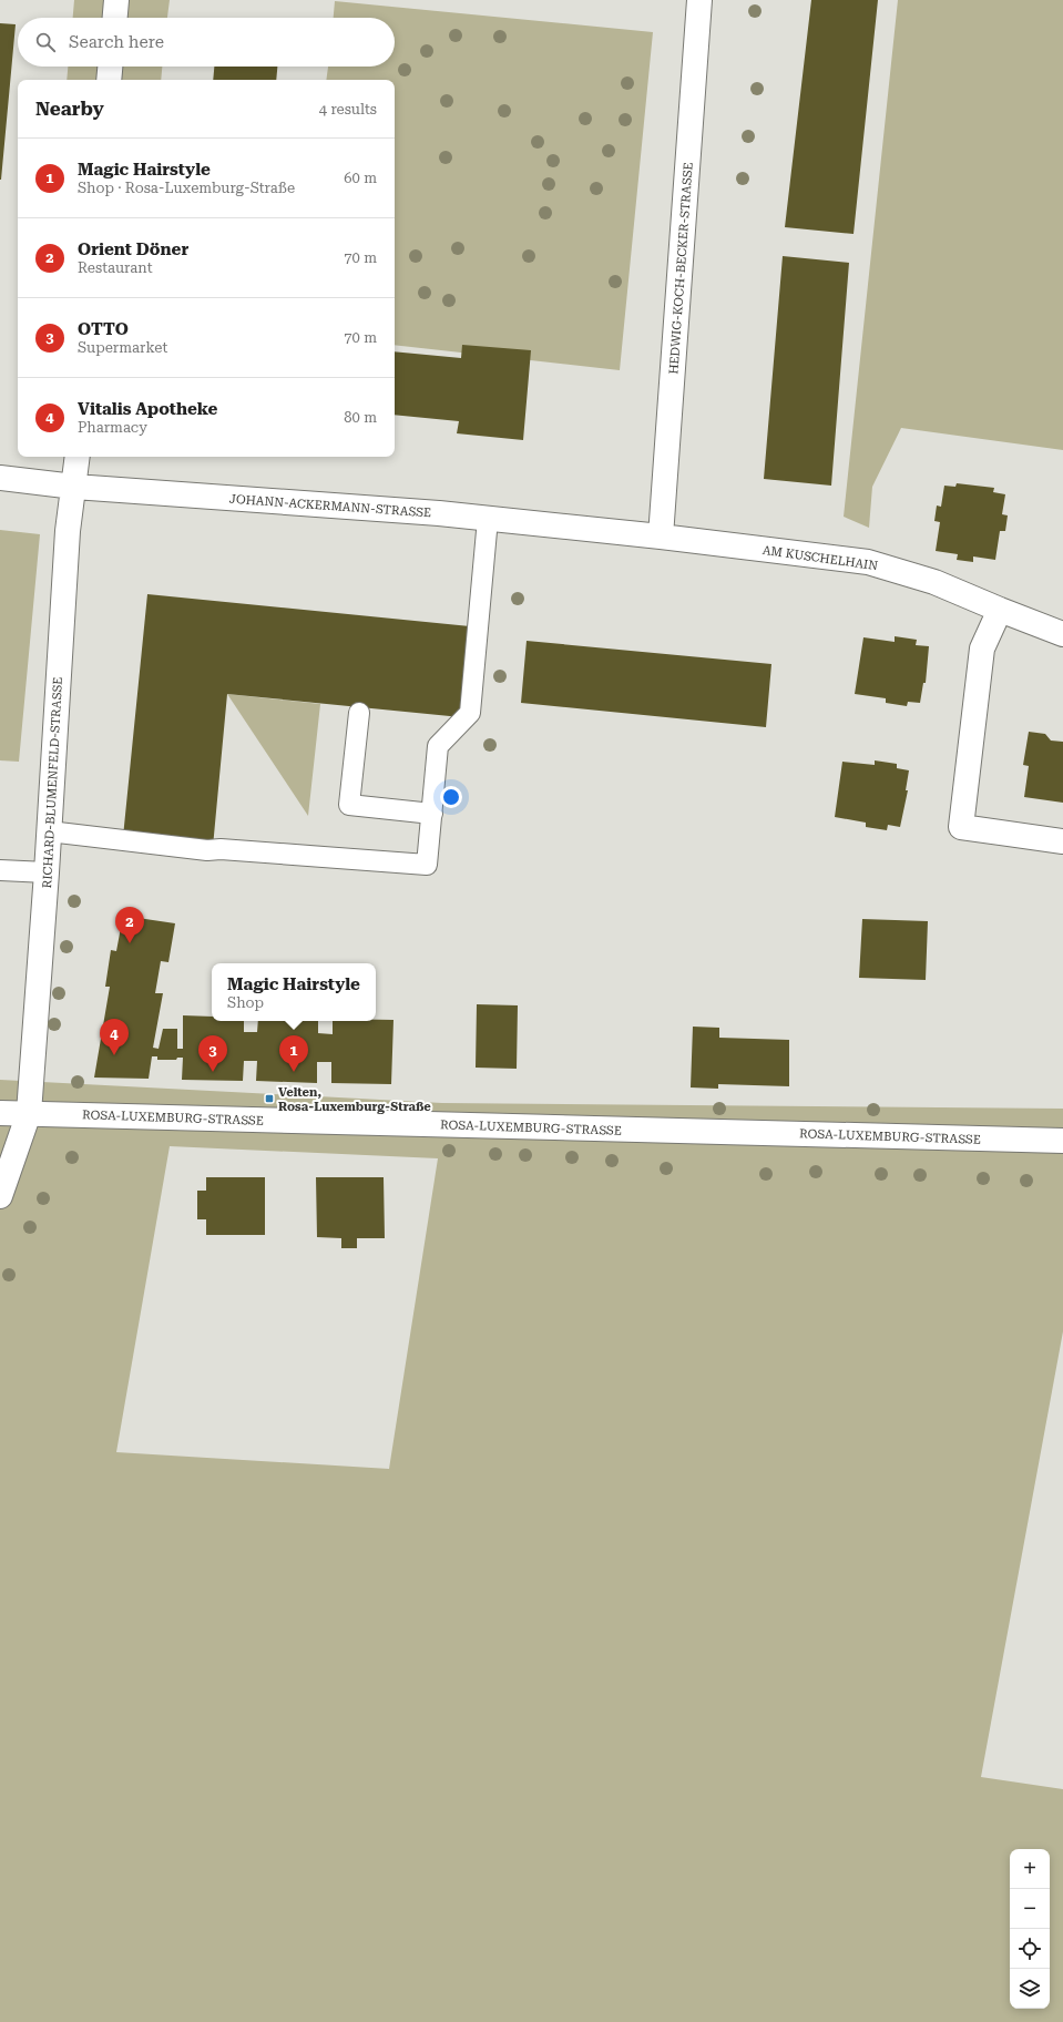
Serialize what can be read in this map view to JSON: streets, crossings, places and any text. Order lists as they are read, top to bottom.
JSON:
{
  "streets": {
    "street": [
      "HEDWIG-KOCH-BECKER-STRASSE",
      "JOHANN-ACKERMANN-STRASSE",
      "AM KUSCHELHAIN",
      "RICHARD-BLUMENFELD-STRASSE",
      "ROSA-LUXEMBURG-STRASSE"
    ]
  },
  "crossings": [
    ["HEDWIG-KOCH-BECKER-STRASSE", "JOHANN-ACKERMANN-STRASSE"],
    ["HEDWIG-KOCH-BECKER-STRASSE", "AM KUSCHELHAIN"],
    ["JOHANN-ACKERMANN-STRASSE", "AM KUSCHELHAIN"],
    ["JOHANN-ACKERMANN-STRASSE", "RICHARD-BLUMENFELD-STRASSE"],
    ["RICHARD-BLUMENFELD-STRASSE", "ROSA-LUXEMBURG-STRASSE"]
  ],
  "places": {
    "transit": ["Velten, Rosa-Luxemburg-Straße"]
  },
  "page": {
    "search": "Search here",
    "heading": ["Nearby", "4 results"],
    "list": [
      {
        "mark": "1",
        "name": "Magic Hairstyle",
        "note": "Shop · Rosa-Luxemburg-Straße",
        "value": "60 m"
      },
      {
        "mark": "2",
        "name": "Orient Döner",
        "note": "Restaurant",
        "value": "70 m"
      },
      {
        "mark": "3",
        "name": "OTTO",
        "note": "Supermarket",
        "value": "70 m"
      },
      {
        "mark": "4",
        "name": "Vitalis Apotheke",
        "note": "Pharmacy",
        "value": "80 m"
      }
    ],
    "pins": [
      "2",
      "4",
      "1",
      "3"
    ],
    "popup": ["Magic Hairstyle", "Shop"],
    "map_buttons": ["+", "−"]
  }
}
